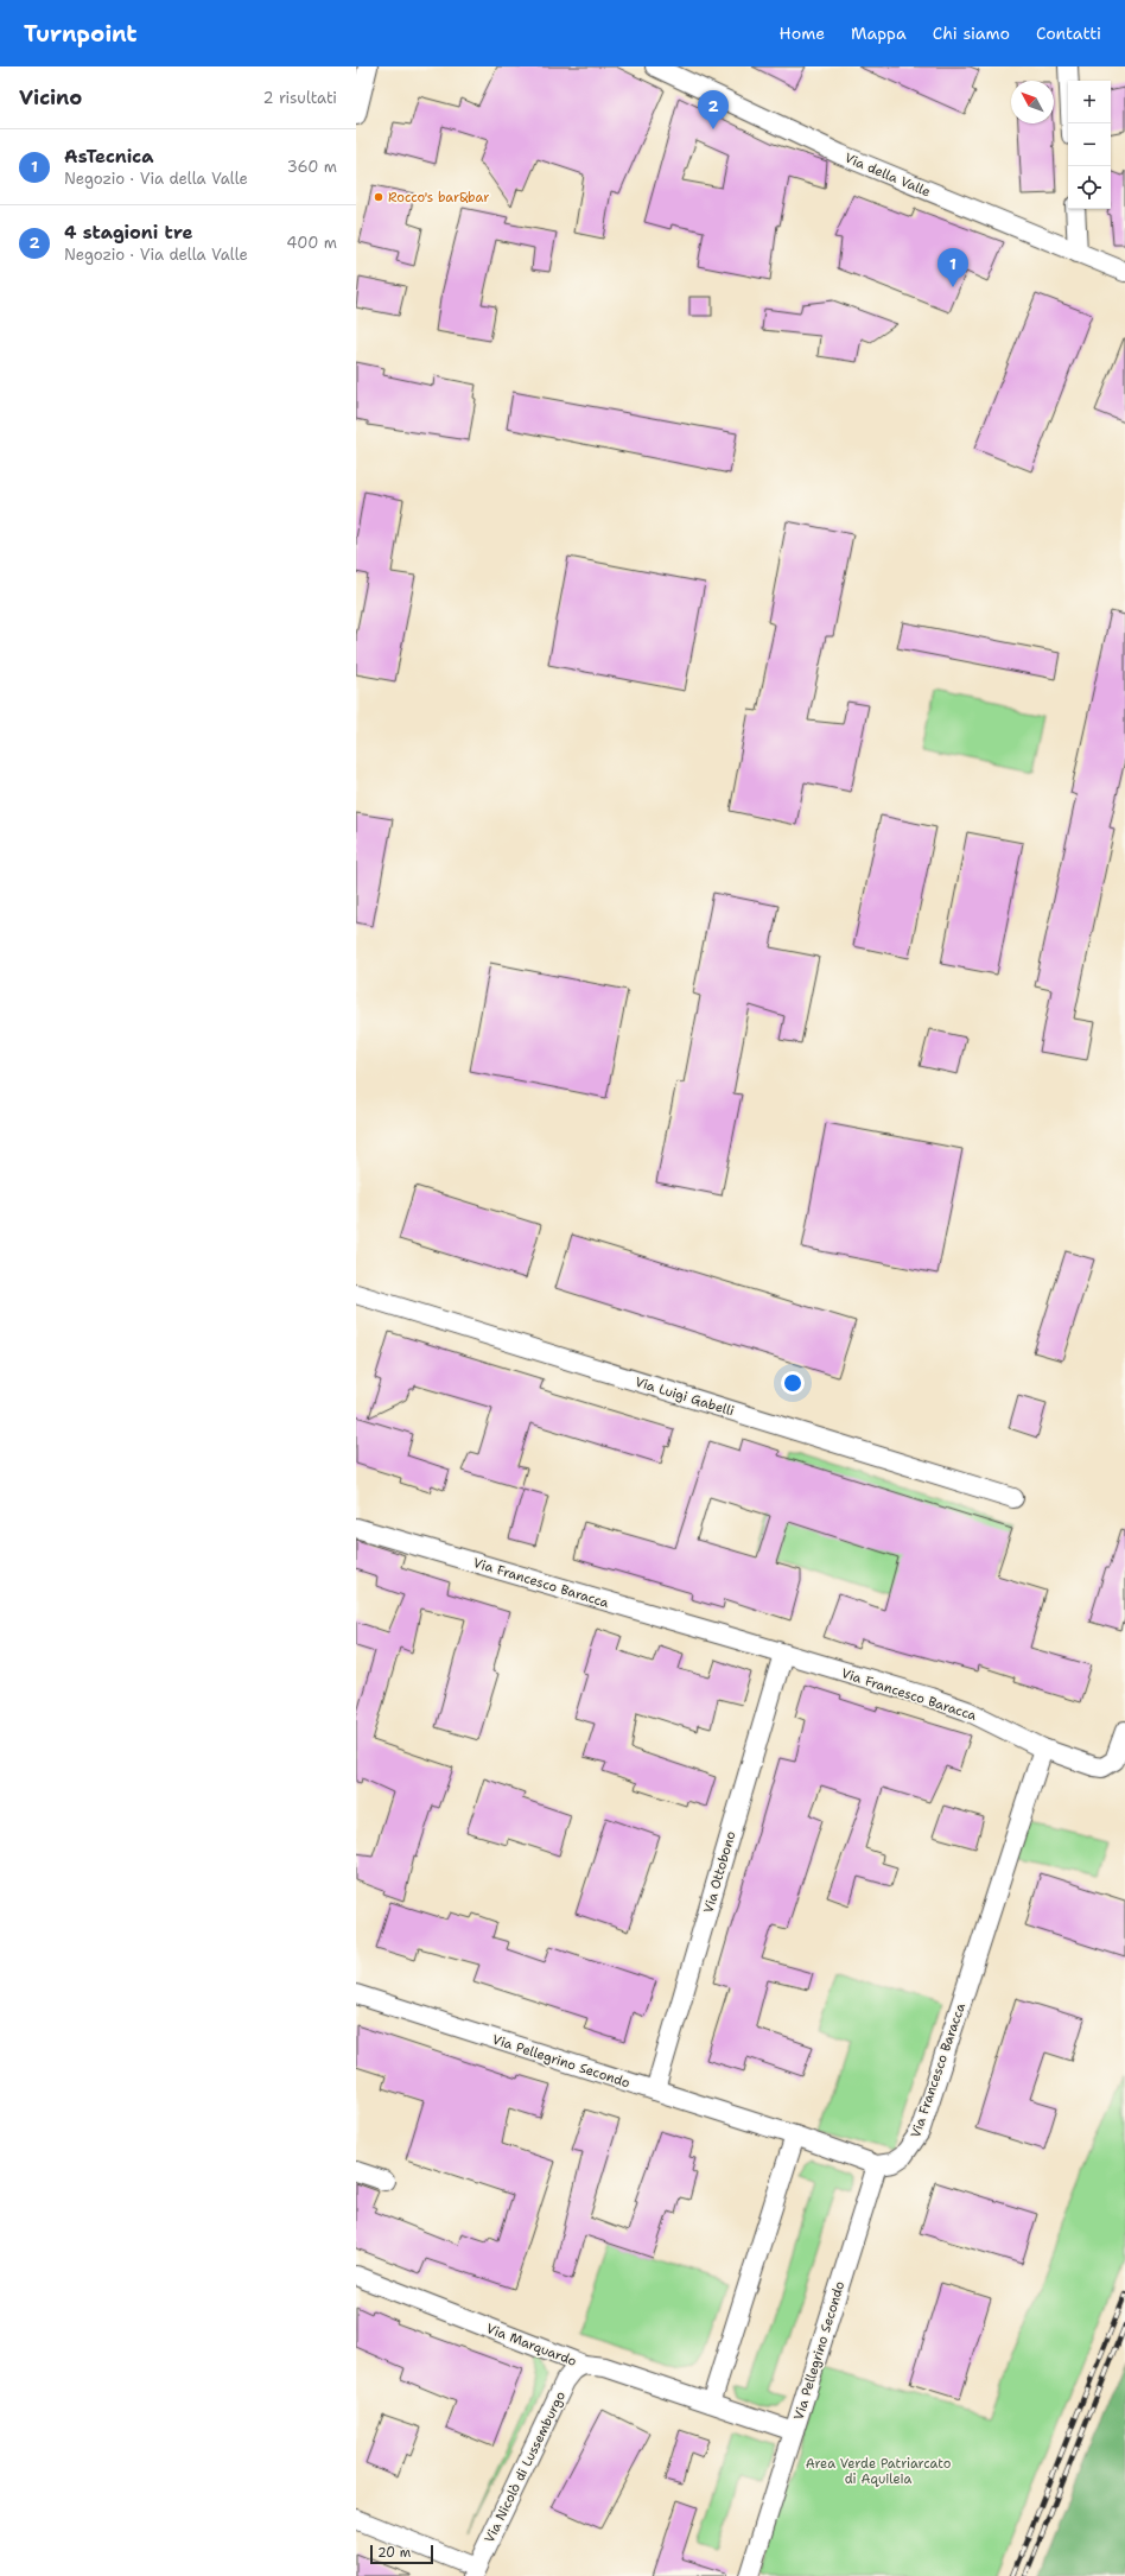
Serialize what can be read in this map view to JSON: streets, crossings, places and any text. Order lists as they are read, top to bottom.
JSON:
{
  "streets": {
    "street": [
      "Via della Valle",
      "Via Luigi Gabelli",
      "Via Francesco Baracca",
      "Via Ottobono",
      "Via Pellegrino Secondo",
      "Via Marquardo",
      "Via Nicolò di Lussemburgo"
    ]
  },
  "crossings": [
    ["Via Francesco Baracca", "Via Ottobono"],
    ["Via Francesco Baracca", "Via Pellegrino Secondo"],
    ["Via Ottobono", "Via Pellegrino Secondo"],
    ["Via Pellegrino Secondo", "Via Marquardo"],
    ["Via Marquardo", "Via Nicolò di Lussemburgo"]
  ],
  "parks": ["Area Verde Patriarcato di Aquileia"],
  "places": ["Rocco's bar&bar"],
  "scale_bar": "20 m",
  "north": "top left",
  "page": {
    "header": "Turnpoint",
    "nav": [
      "Home",
      "Mappa",
      "Chi siamo",
      "Contatti"
    ],
    "heading": ["Vicino", "2 risultati"],
    "map_buttons": ["+", "−"],
    "pins": ["2", "1"],
    "list": [
      {
        "mark": "1",
        "name": "AsTecnica",
        "note": "Negozio · Via della Valle",
        "value": "360 m"
      },
      {
        "mark": "2",
        "name": "4 stagioni tre",
        "note": "Negozio · Via della Valle",
        "value": "400 m"
      }
    ],
    "scale": "20 m"
  }
}
